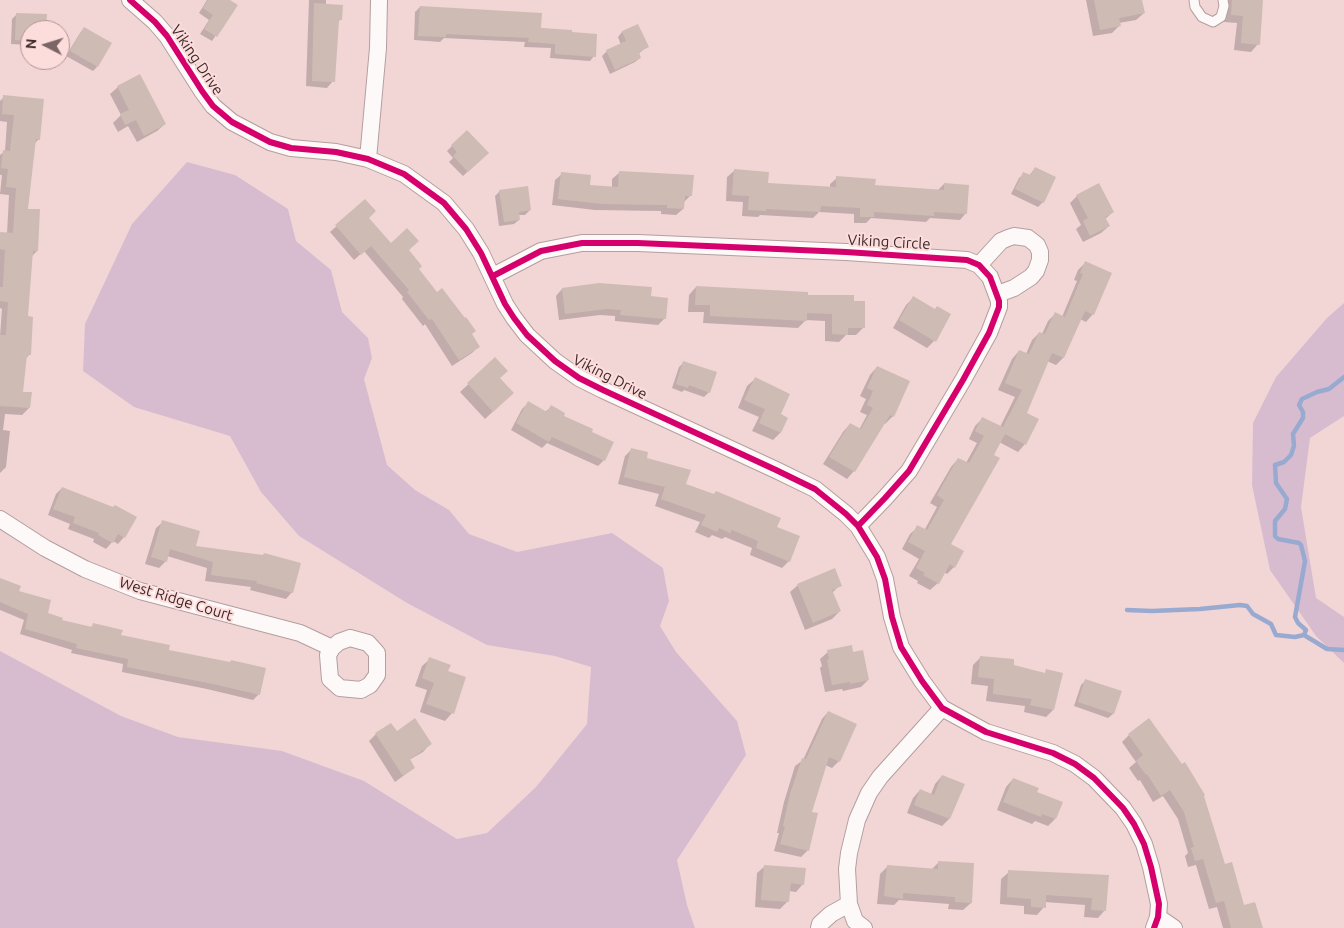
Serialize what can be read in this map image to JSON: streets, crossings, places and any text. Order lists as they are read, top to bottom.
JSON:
{
  "streets": {
    "street": ["Viking Drive", "Viking Circle", "West Ridge Court"]
  },
  "crossings": [
    ["Viking Drive", "Viking Circle"]
  ],
  "north": "left"
}
